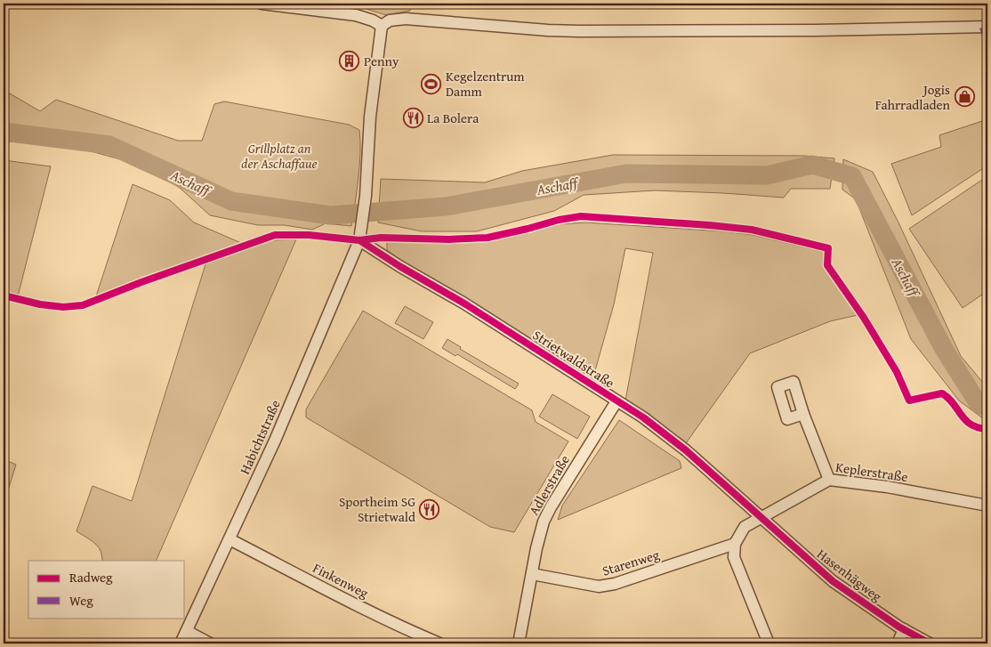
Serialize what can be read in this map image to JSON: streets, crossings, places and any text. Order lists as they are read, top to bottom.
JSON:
{
  "streets": {
    "street": [
      "Strietwaldstraße",
      "Habichtstraße",
      "Keplerstraße",
      "Adlerstraße",
      "Starenweg",
      "Hasenhägweg",
      "Finkenweg"
    ]
  },
  "crossings": [
    ["Strietwaldstraße", "Habichtstraße"],
    ["Strietwaldstraße", "Keplerstraße"],
    ["Strietwaldstraße", "Adlerstraße"],
    ["Strietwaldstraße", "Hasenhägweg"],
    ["Habichtstraße", "Finkenweg"],
    ["Keplerstraße", "Hasenhägweg"],
    ["Adlerstraße", "Starenweg"]
  ],
  "water": ["Aschaff"],
  "parks": ["Grillplatz an der Aschaffaue"],
  "places": {
    "building": ["Penny"],
    "sports": ["Kegelzentrum Damm"],
    "shop": ["Jogis Fahrradladen"],
    "restaurant": ["La Bolera", "Sportheim SG Strietwald"]
  },
  "legend": ["Radweg", "Weg"]
}
